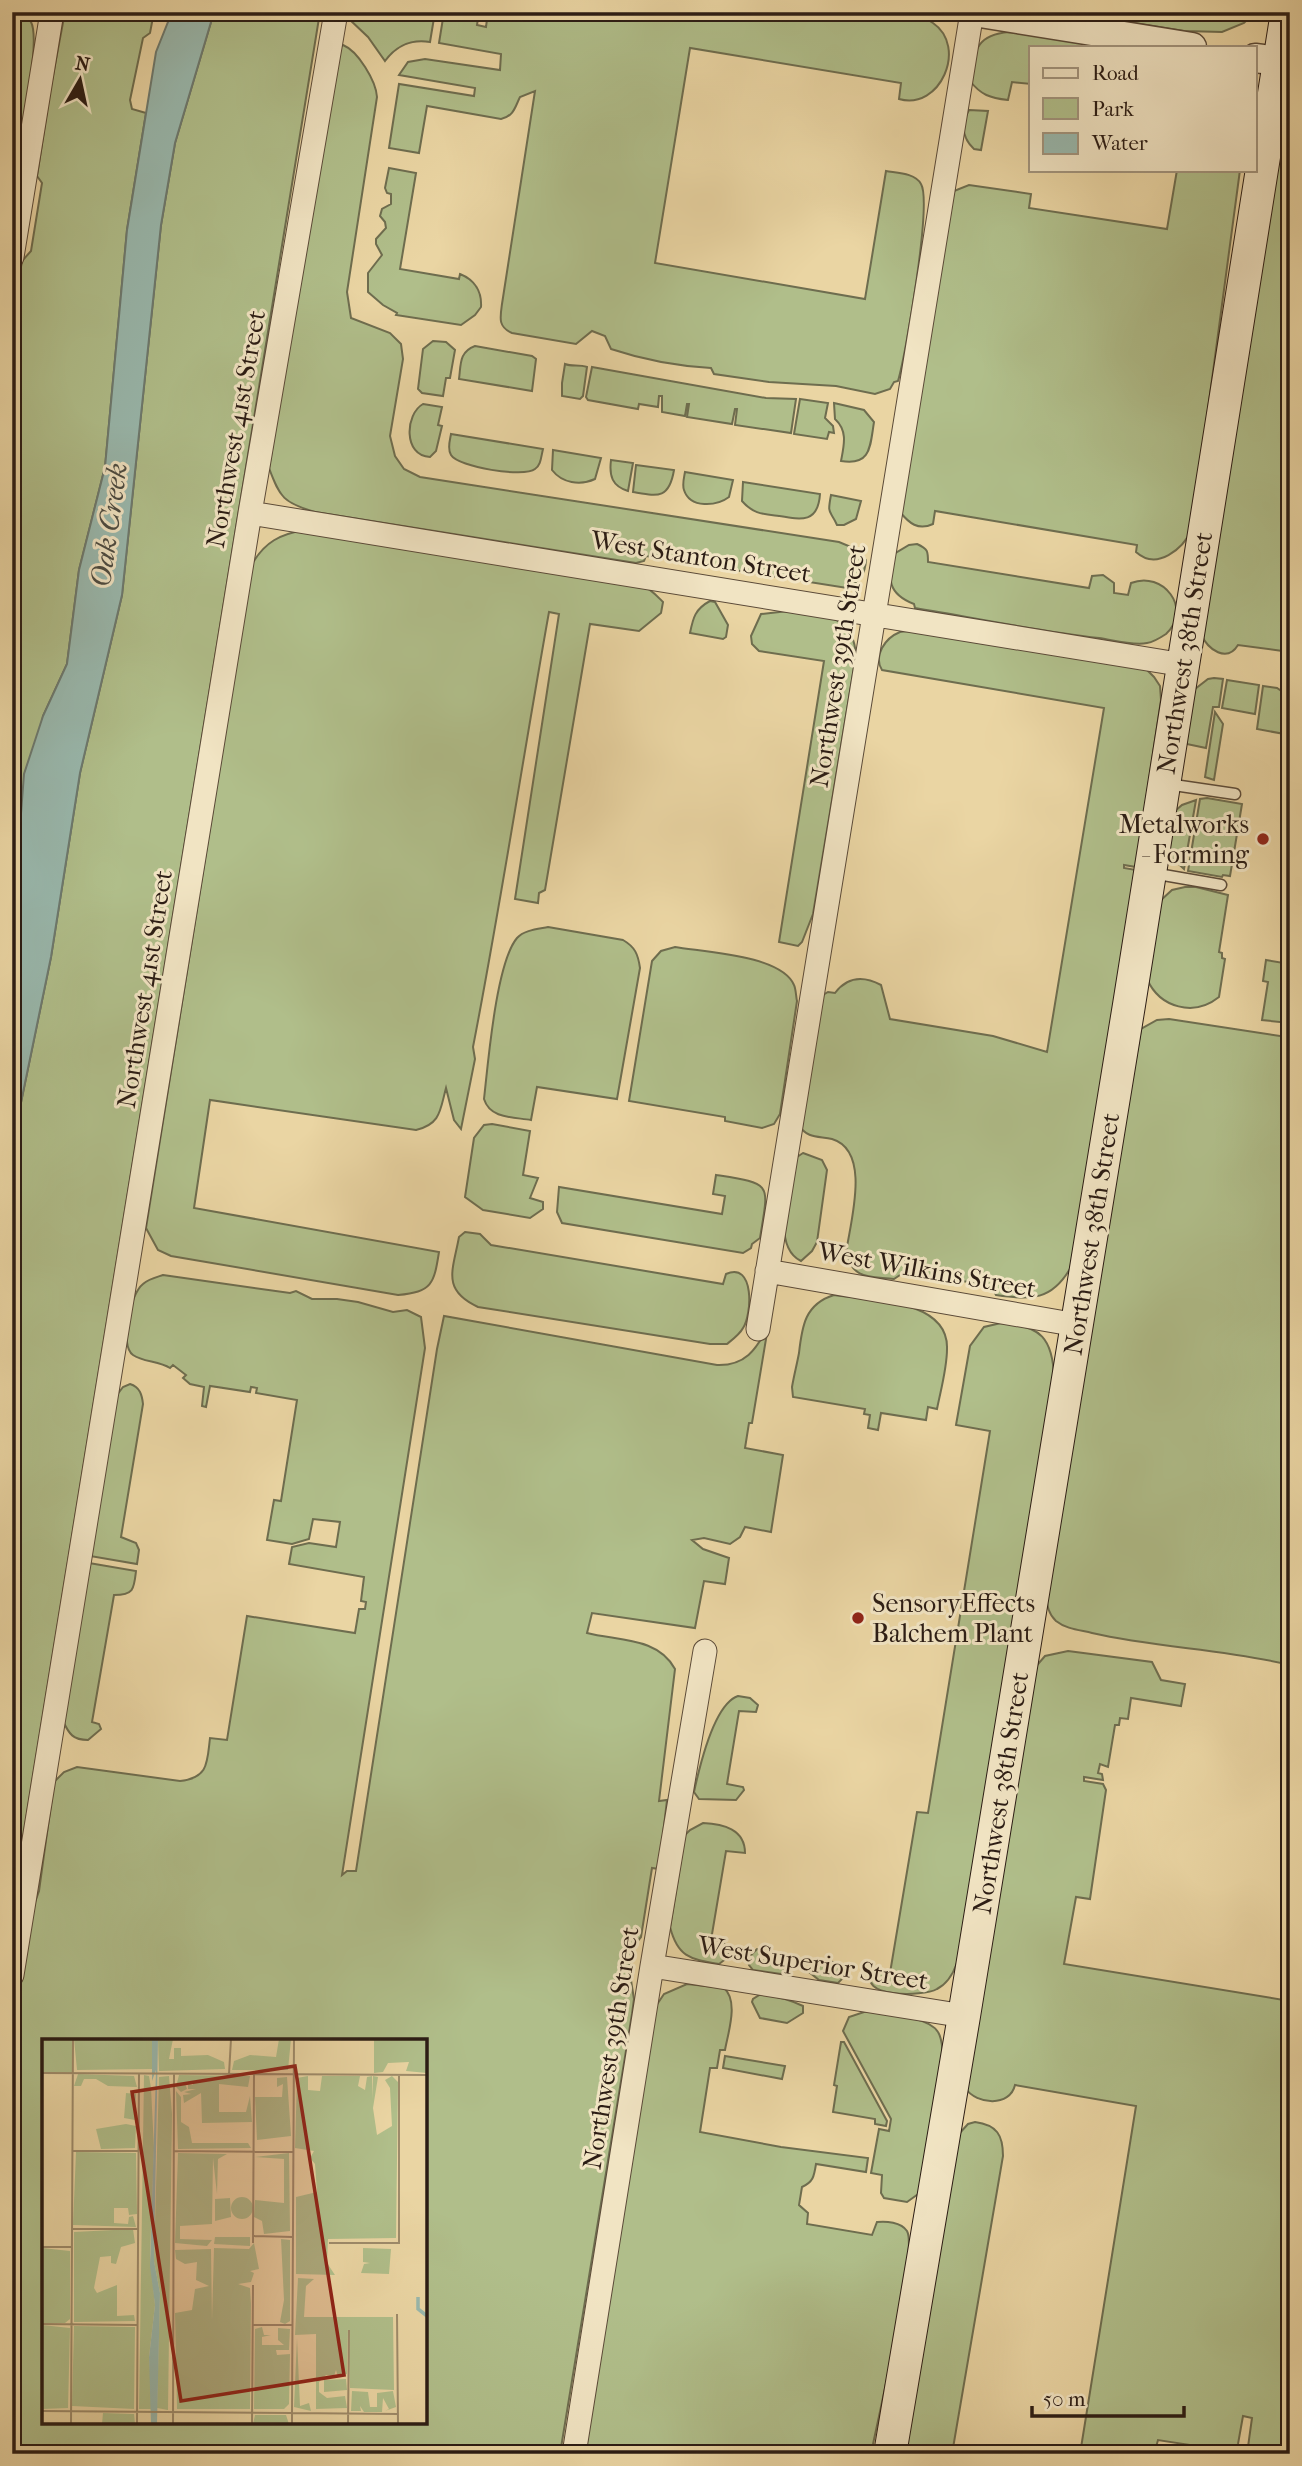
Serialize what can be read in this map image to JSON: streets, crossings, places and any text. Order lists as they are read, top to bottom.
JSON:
{
  "streets": {
    "main road": ["Northwest 38th Street"],
    "street": [
      "Northwest 41st Street",
      "West Stanton Street",
      "Northwest 39th Street",
      "West Wilkins Street",
      "West Superior Street"
    ]
  },
  "crossings": [
    ["Northwest 41st Street", "West Stanton Street"],
    ["West Stanton Street", "Northwest 38th Street"],
    ["West Stanton Street", "Northwest 39th Street"],
    ["Northwest 38th Street", "West Wilkins Street"],
    ["Northwest 38th Street", "West Superior Street"],
    ["Northwest 39th Street", "West Wilkins Street"],
    ["Northwest 39th Street", "West Superior Street"]
  ],
  "water": ["Oak Creek"],
  "places": ["Metalworks - Forming", "SensoryEffects Balchem Plant"],
  "legend": ["Road", "Park", "Water"],
  "scale_bar": "50 m",
  "north": "top"
}
